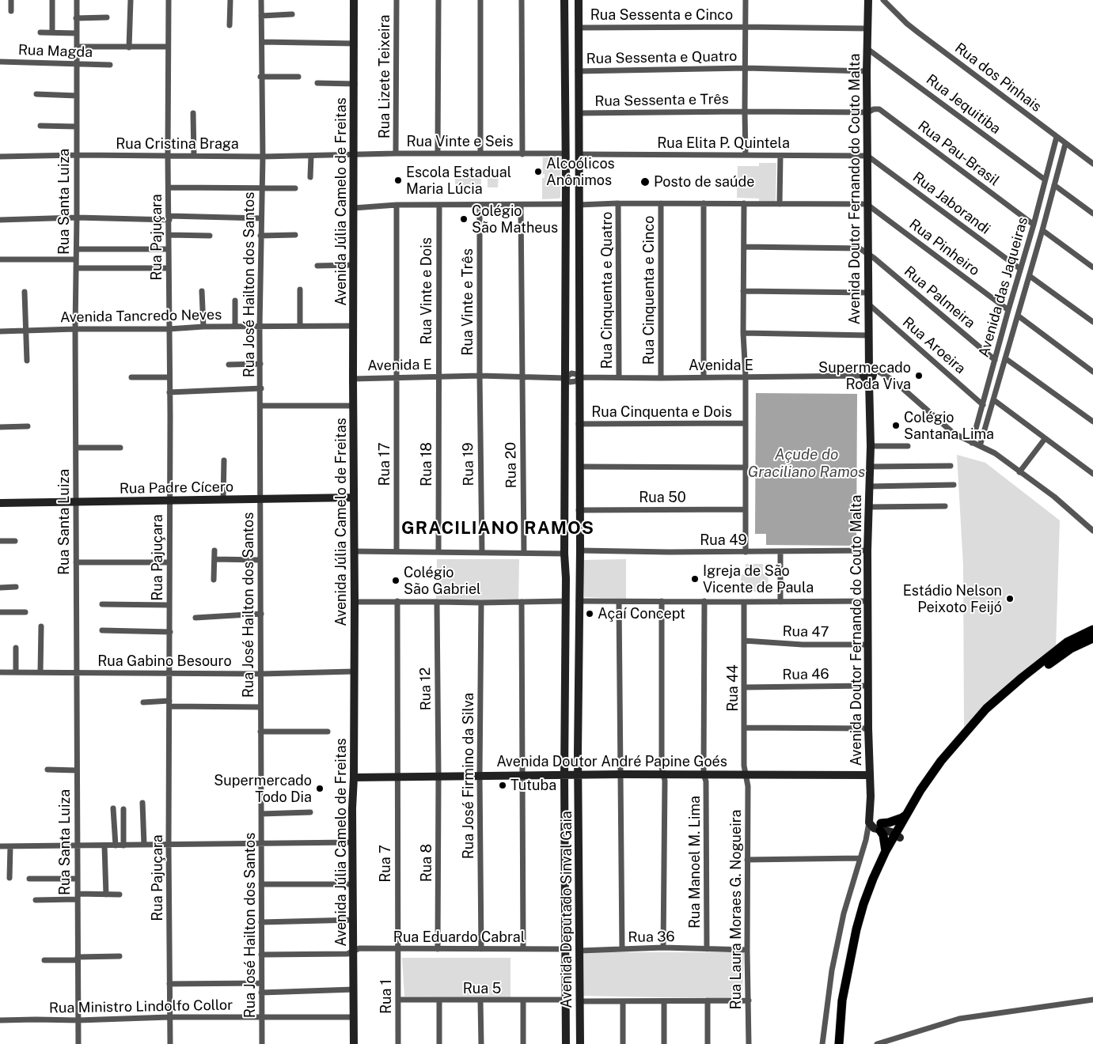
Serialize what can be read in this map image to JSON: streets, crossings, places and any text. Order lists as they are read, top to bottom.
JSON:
{
  "streets": {
    "street": [
      "Rua Sessenta e Cinco",
      "Rua Magda",
      "Rua Sessenta e Quatro",
      "Rua Lizete Teixeira",
      "Rua dos Pinhais",
      "Rua Sessenta e Três",
      "Rua Jequitiba",
      "Rua Vinte e Seis",
      "Rua Elita P. Quintela",
      "Rua Cristina Braga",
      "Rua Pau-Brasil",
      "Avenida Doutor Fernando do Couto Malta",
      "Rua Santa Luiza",
      "Avenida Júlia Camelo de Freitas",
      "Rua Jaborandi",
      "Rua Pajuçara",
      "Rua Pinheiro",
      "Rua José Hailton dos Santos",
      "Avenida das Jaqueiras",
      "Rua Cinquenta e Quatro",
      "Rua Cinquenta e Cinco",
      "Rua Vinte e Dois",
      "Rua Palmeira",
      "Rua Vinte e Três",
      "Avenida Tancredo Neves",
      "Rua Aroeira",
      "Avenida E",
      "Rua Cinquenta e Dois",
      "Rua 17",
      "Rua 18",
      "Rua 19",
      "Rua 20",
      "Rua Padre Cícero",
      "Rua 50",
      "Rua 49",
      "Rua 47",
      "Rua Gabino Besouro",
      "Rua 46",
      "Rua 44",
      "Rua 12",
      "Avenida Doutor André Papine Goés",
      "Rua José Firmino da Silva",
      "Rua Manoel M. Lima",
      "Rua 8",
      "Rua 7",
      "Avenida Deputado Sinval Gaia",
      "Rua Laura Moraes G. Nogueira",
      "Rua Eduardo Cabral",
      "Rua 36",
      "Rua 5",
      "Rua 1",
      "Rua Ministro Lindolfo Collor"
    ]
  },
  "crossings": [
    ["Rua Sessenta e Cinco", "Avenida Doutor Fernando do Couto Malta"],
    ["Rua Sessenta e Cinco", "Avenida Deputado Sinval Gaia"],
    ["Rua Magda", "Rua Santa Luiza"],
    ["Rua Sessenta e Quatro", "Avenida Doutor Fernando do Couto Malta"],
    ["Rua Sessenta e Quatro", "Avenida Deputado Sinval Gaia"],
    ["Rua Lizete Teixeira", "Rua Vinte e Seis"],
    ["Rua dos Pinhais", "Avenida das Jaqueiras"],
    ["Rua Sessenta e Três", "Rua Pau-Brasil"],
    ["Rua Sessenta e Três", "Avenida Doutor Fernando do Couto Malta"],
    ["Rua Sessenta e Três", "Avenida Deputado Sinval Gaia"],
    ["Rua Jequitiba", "Avenida Doutor Fernando do Couto Malta"],
    ["Rua Jequitiba", "Avenida das Jaqueiras"],
    ["Rua Vinte e Seis", "Rua Cristina Braga"],
    ["Rua Vinte e Seis", "Avenida Júlia Camelo de Freitas"],
    ["Rua Vinte e Seis", "Avenida Deputado Sinval Gaia"],
    ["Rua Elita P. Quintela", "Avenida Doutor Fernando do Couto Malta"],
    ["Rua Elita P. Quintela", "Rua Jaborandi"],
    ["Rua Elita P. Quintela", "Avenida Deputado Sinval Gaia"],
    ["Rua Cristina Braga", "Rua Santa Luiza"],
    ["Rua Cristina Braga", "Avenida Júlia Camelo de Freitas"],
    ["Rua Cristina Braga", "Rua Pajuçara"],
    ["Rua Cristina Braga", "Rua José Hailton dos Santos"],
    ["Rua Pau-Brasil", "Avenida Doutor Fernando do Couto Malta"],
    ["Rua Pau-Brasil", "Avenida das Jaqueiras"],
    ["Avenida Doutor Fernando do Couto Malta", "Rua Jaborandi"],
    ["Avenida Doutor Fernando do Couto Malta", "Rua Pinheiro"],
    ["Avenida Doutor Fernando do Couto Malta", "Rua Palmeira"],
    ["Avenida Doutor Fernando do Couto Malta", "Rua Aroeira"],
    ["Avenida Doutor Fernando do Couto Malta", "Avenida E"],
    ["Avenida Doutor Fernando do Couto Malta", "Rua 49"],
    ["Avenida Doutor Fernando do Couto Malta", "Rua 47"],
    ["Avenida Doutor Fernando do Couto Malta", "Rua 46"],
    ["Avenida Doutor Fernando do Couto Malta", "Avenida Doutor André Papine Goés"],
    ["Rua Santa Luiza", "Avenida Tancredo Neves"],
    ["Rua Santa Luiza", "Rua Padre Cícero"],
    ["Rua Santa Luiza", "Rua Gabino Besouro"],
    ["Rua Santa Luiza", "Rua Ministro Lindolfo Collor"],
    ["Avenida Júlia Camelo de Freitas", "Avenida Tancredo Neves"],
    ["Avenida Júlia Camelo de Freitas", "Avenida E"],
    ["Avenida Júlia Camelo de Freitas", "Rua Padre Cícero"],
    ["Avenida Júlia Camelo de Freitas", "Rua Gabino Besouro"],
    ["Avenida Júlia Camelo de Freitas", "Avenida Doutor André Papine Goés"],
    ["Avenida Júlia Camelo de Freitas", "Rua Eduardo Cabral"],
    ["Avenida Júlia Camelo de Freitas", "Rua Ministro Lindolfo Collor"],
    ["Rua Jaborandi", "Avenida das Jaqueiras"],
    ["Rua Pajuçara", "Avenida Tancredo Neves"],
    ["Rua Pajuçara", "Rua Padre Cícero"],
    ["Rua Pajuçara", "Rua Gabino Besouro"],
    ["Rua Pajuçara", "Rua Ministro Lindolfo Collor"],
    ["Rua Pinheiro", "Avenida das Jaqueiras"],
    ["Rua José Hailton dos Santos", "Avenida Tancredo Neves"],
    ["Rua José Hailton dos Santos", "Rua Padre Cícero"],
    ["Rua José Hailton dos Santos", "Rua Gabino Besouro"],
    ["Rua José Hailton dos Santos", "Rua Eduardo Cabral"],
    ["Rua José Hailton dos Santos", "Rua Ministro Lindolfo Collor"],
    ["Avenida das Jaqueiras", "Rua Palmeira"],
    ["Avenida das Jaqueiras", "Rua Aroeira"],
    ["Rua Cinquenta e Quatro", "Avenida E"],
    ["Rua Cinquenta e Cinco", "Avenida E"],
    ["Rua Vinte e Dois", "Avenida E"],
    ["Rua Vinte e Dois", "Rua 18"],
    ["Rua Vinte e Três", "Avenida E"],
    ["Rua Vinte e Três", "Rua 19"],
    ["Avenida E", "Rua 17"],
    ["Avenida E", "Rua 18"],
    ["Avenida E", "Rua 19"],
    ["Avenida E", "Rua 20"],
    ["Avenida E", "Avenida Deputado Sinval Gaia"],
    ["Rua Cinquenta e Dois", "Avenida Deputado Sinval Gaia"],
    ["Rua 50", "Avenida Deputado Sinval Gaia"],
    ["Rua 49", "Avenida Deputado Sinval Gaia"],
    ["Rua 47", "Rua 44"],
    ["Rua 46", "Rua 44"],
    ["Rua 44", "Avenida Doutor André Papine Goés"],
    ["Rua 44", "Rua Laura Moraes G. Nogueira"],
    ["Rua 12", "Avenida Doutor André Papine Goés"],
    ["Rua 12", "Rua 8"],
    ["Avenida Doutor André Papine Goés", "Rua José Firmino da Silva"],
    ["Avenida Doutor André Papine Goés", "Rua Manoel M. Lima"],
    ["Avenida Doutor André Papine Goés", "Rua 8"],
    ["Avenida Doutor André Papine Goés", "Rua 7"],
    ["Avenida Doutor André Papine Goés", "Avenida Deputado Sinval Gaia"],
    ["Avenida Doutor André Papine Goés", "Rua Laura Moraes G. Nogueira"],
    ["Rua José Firmino da Silva", "Rua Eduardo Cabral"],
    ["Rua Manoel M. Lima", "Rua 36"],
    ["Rua 8", "Rua Eduardo Cabral"],
    ["Rua 7", "Rua Eduardo Cabral"],
    ["Rua 7", "Rua 1"],
    ["Avenida Deputado Sinval Gaia", "Rua Eduardo Cabral"],
    ["Avenida Deputado Sinval Gaia", "Rua 36"],
    ["Avenida Deputado Sinval Gaia", "Rua 5"],
    ["Rua Laura Moraes G. Nogueira", "Rua 36"],
    ["Rua Eduardo Cabral", "Rua 1"],
    ["Rua 5", "Rua 1"]
  ],
  "districts": ["GRACILIANO RAMOS"],
  "water": ["Açude do Graciliano Ramos"],
  "places": [
    "Alcoólicos Anônimos",
    "Escola Estadual Maria Lúcia",
    "Posto de saúde",
    "Colégio São Matheus",
    "Supermecado Roda Viva",
    "Colégio Santana Lima",
    "Igreja de São Vicente de Paula",
    "Colégio São Gabriel",
    "Estádio Nelson Peixoto Feijó",
    "Açaí Concept",
    "Tutuba",
    "Supermercado Todo Dia"
  ]
}
